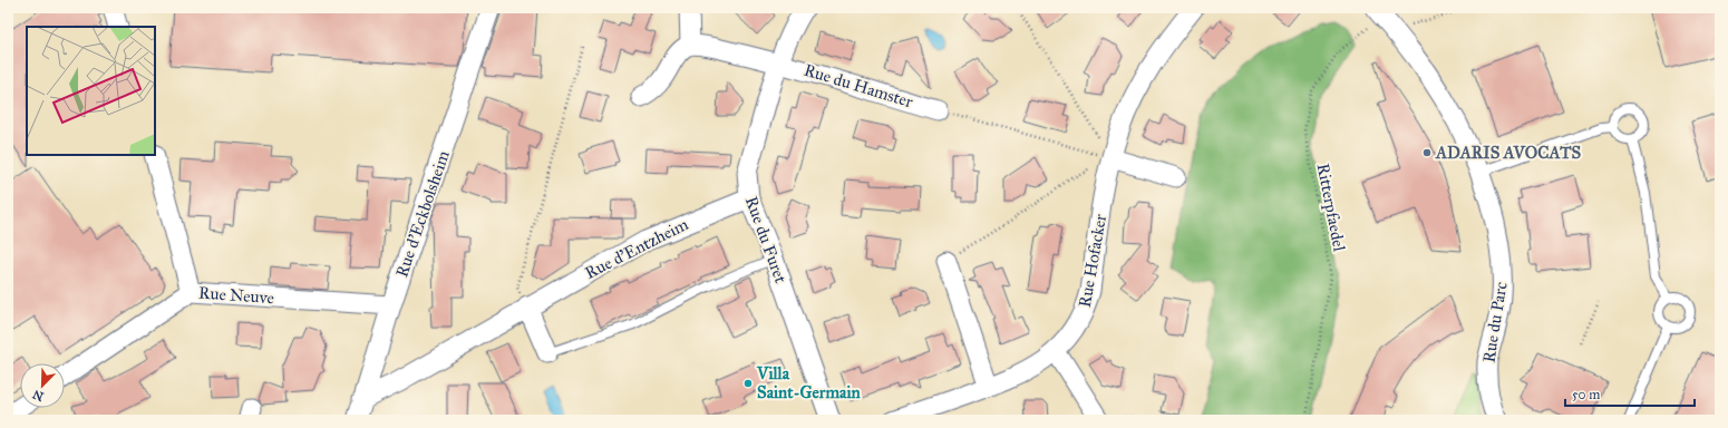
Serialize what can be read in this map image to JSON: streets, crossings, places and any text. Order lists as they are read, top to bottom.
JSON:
{
  "streets": {
    "street": [
      "Rue du Hamster",
      "Rue d'Eckbolsheim",
      "Rue du Furet",
      "Rue d'Entzheim",
      "Rue Hofacker",
      "Rue Neuve",
      "Rue du Parc"
    ],
    "path": ["Ritterpfaedel"]
  },
  "crossings": [
    ["Rue du Hamster", "Rue du Furet"],
    ["Ritterpfaedel", "Rue du Parc"],
    ["Rue d'Eckbolsheim", "Rue d'Entzheim"],
    ["Rue d'Eckbolsheim", "Rue Neuve"],
    ["Rue du Furet", "Rue d'Entzheim"]
  ],
  "places": ["ADARIS AVOCATS", "Villa Saint-Germain"],
  "scale_bar": "50 m",
  "north": "bottom left"
}
